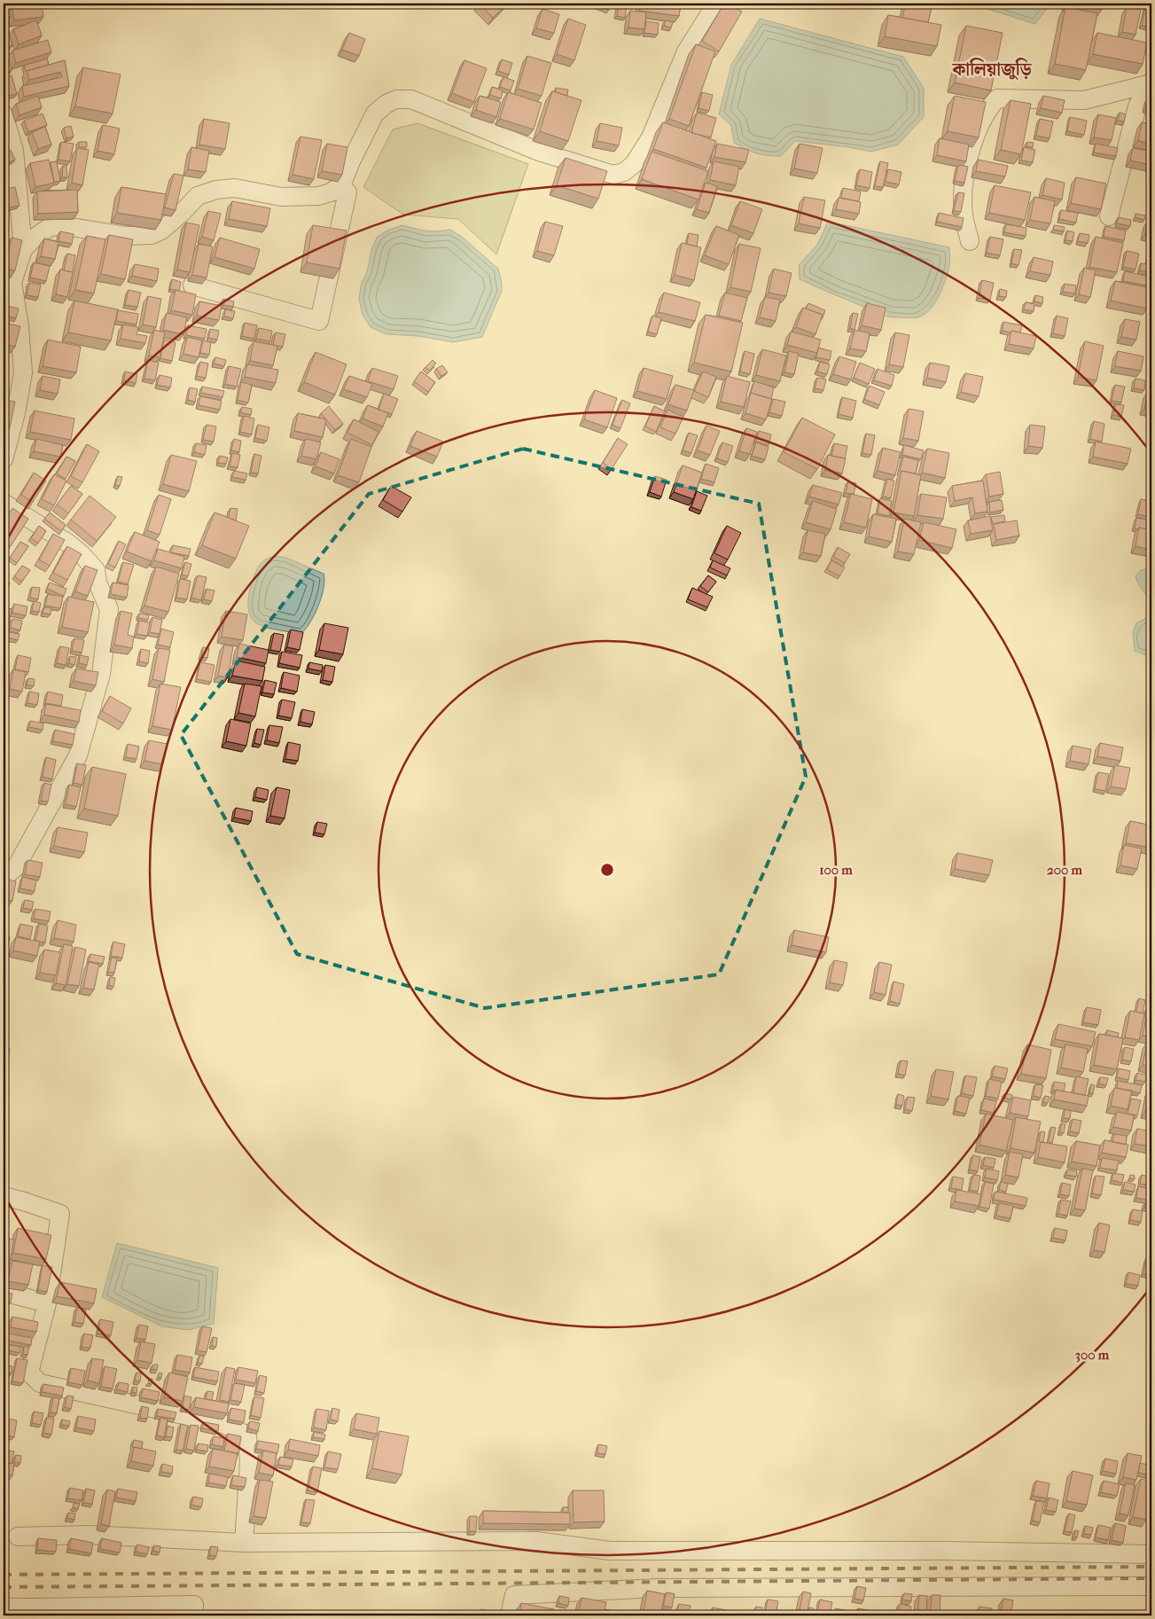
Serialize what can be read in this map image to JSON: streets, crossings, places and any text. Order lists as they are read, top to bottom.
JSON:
{
  "districts": ["কালিয়াজুড়ি"],
  "rings": ["100 m", "200 m", "300 m"]
}
